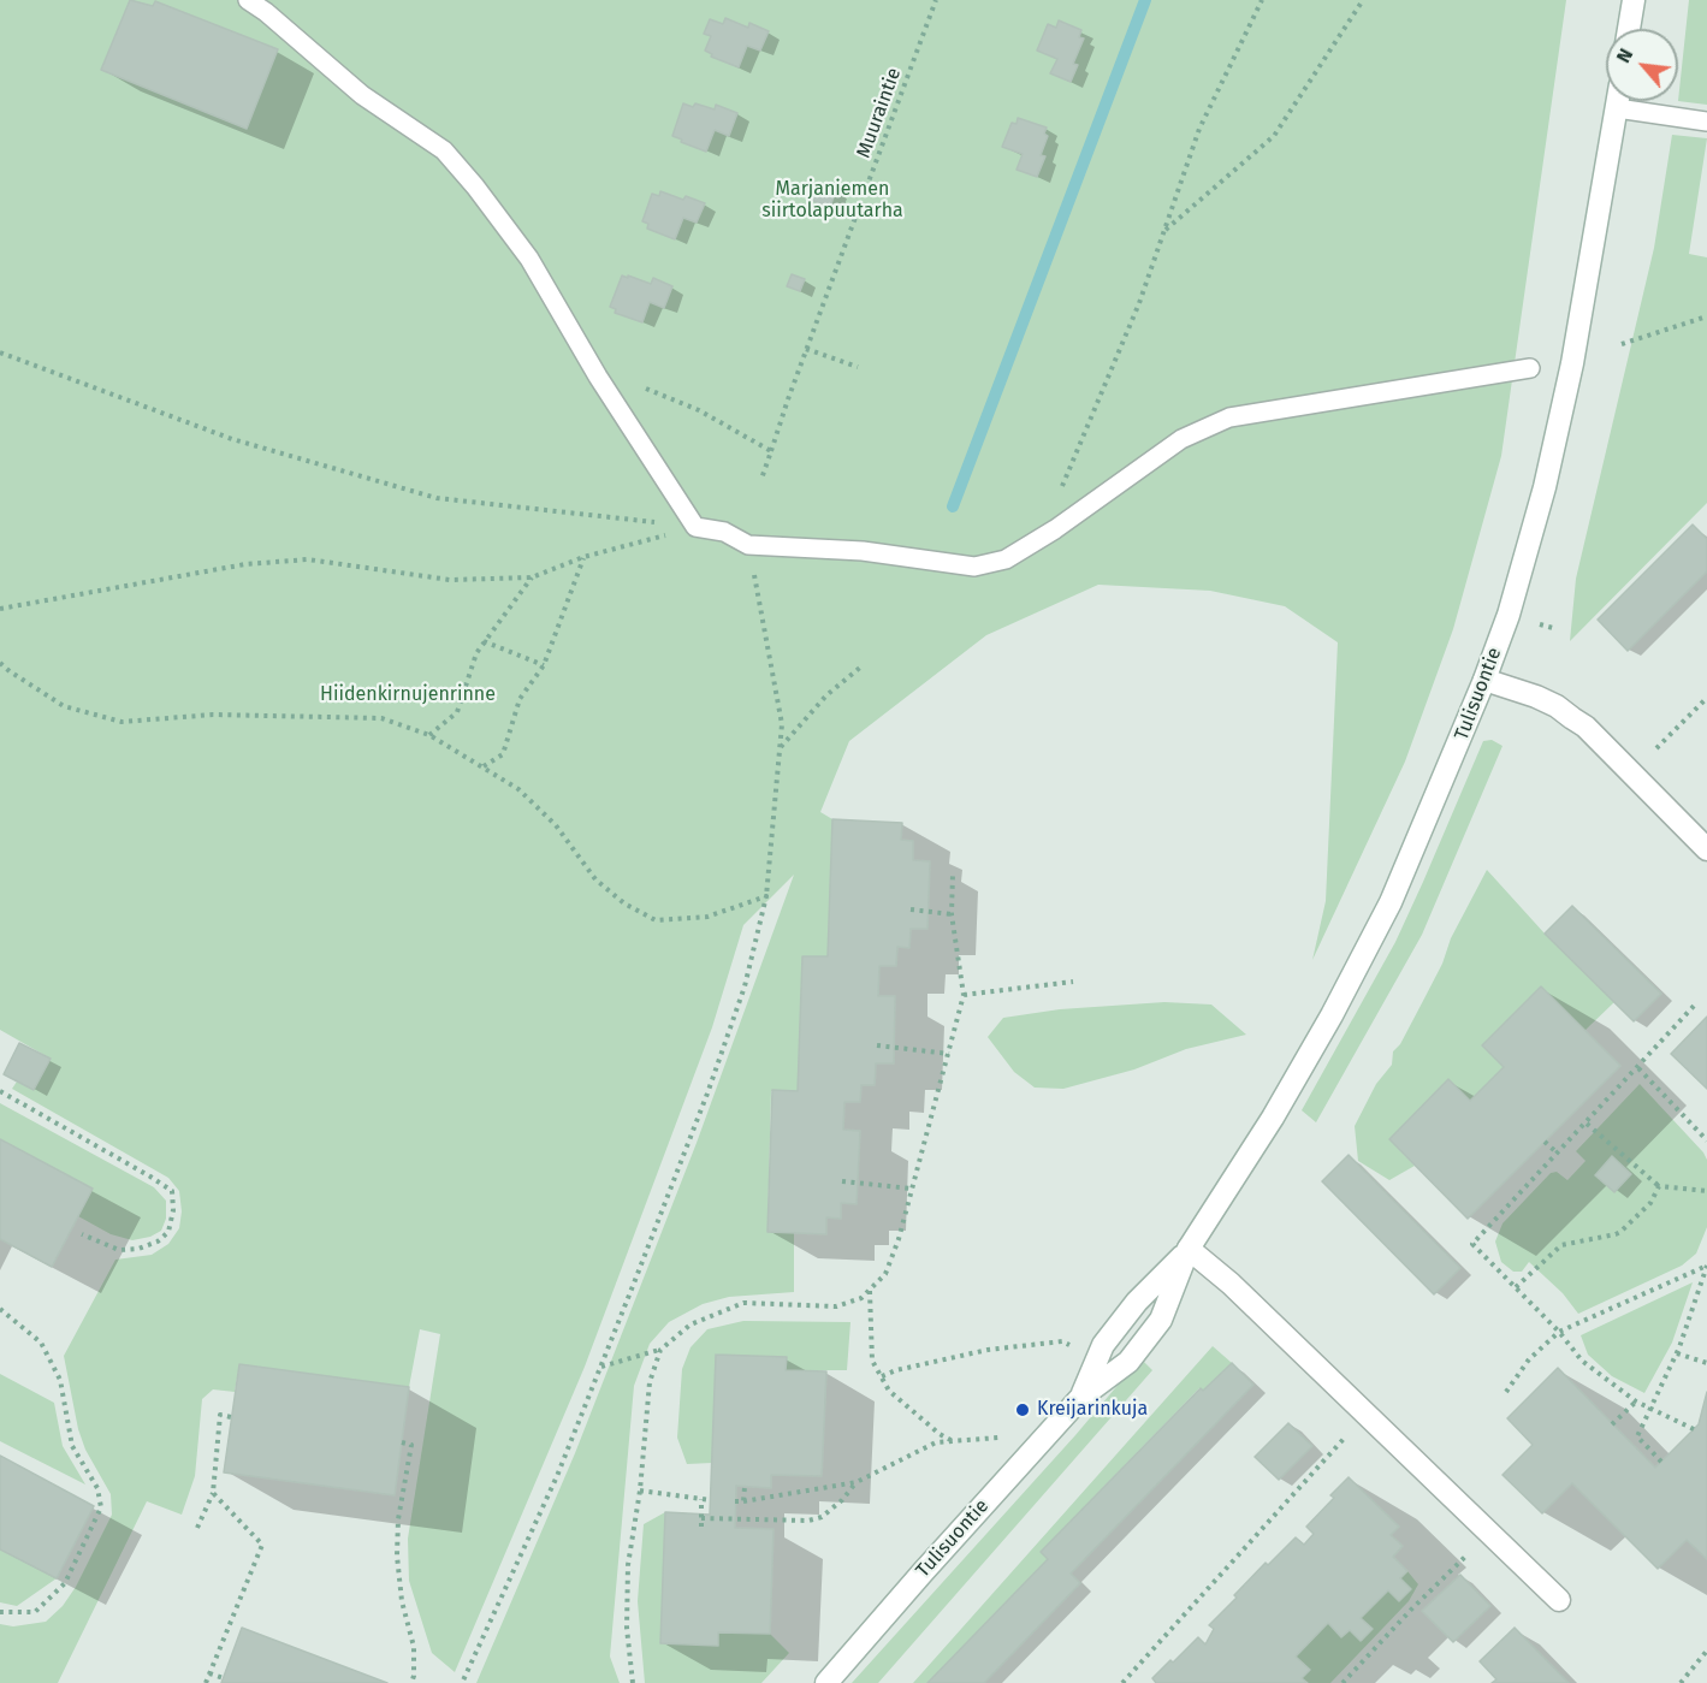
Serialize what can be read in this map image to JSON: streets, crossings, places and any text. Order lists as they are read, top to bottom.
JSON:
{
  "streets": {
    "main road": ["Tulisuontie"],
    "path": ["Muuraintie"]
  },
  "parks": ["Marjaniemen siirtolapuutarha", "Hiidenkirnujenrinne"],
  "places": ["Kreijarinkuja"],
  "north": "top left"
}
